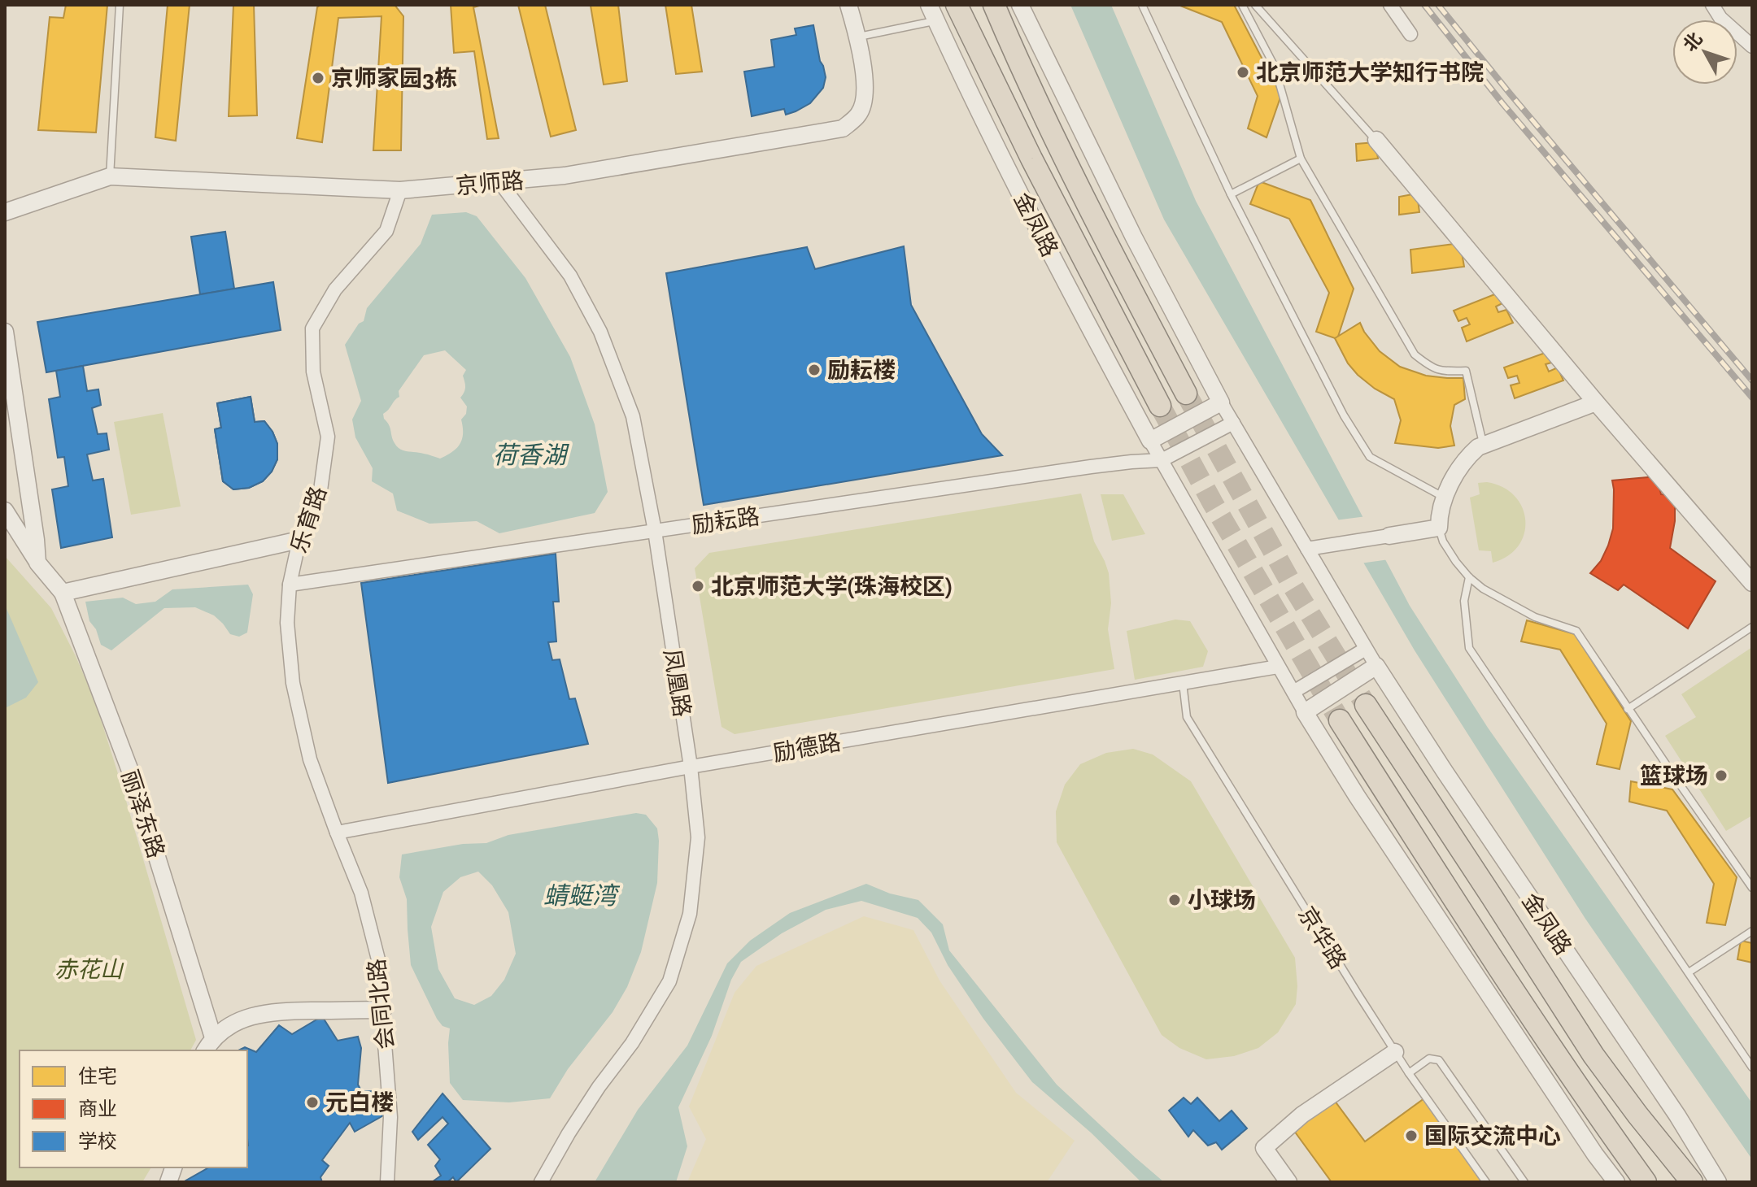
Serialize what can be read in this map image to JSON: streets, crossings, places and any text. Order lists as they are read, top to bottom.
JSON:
{
  "streets": {
    "highway": ["金凤路"],
    "street": [
      "京师路",
      "乐育路",
      "励耘路",
      "凤凰路",
      "励德路",
      "丽泽东路",
      "会同北路"
    ],
    "lane": ["京华路"]
  },
  "crossings": [
    ["京师路", "乐育路"],
    ["京师路", "凤凰路"],
    ["乐育路", "励耘路"],
    ["乐育路", "励德路"],
    ["乐育路", "会同北路"],
    ["励耘路", "凤凰路"],
    ["凤凰路", "励德路"],
    ["励德路", "京华路"],
    ["励德路", "会同北路"],
    ["丽泽东路", "会同北路"]
  ],
  "water": ["荷香湖", "蜻蜓湾"],
  "parks": ["赤花山"],
  "places": [
    "北京师范大学知行书院",
    "京师家园3栋",
    "励耘楼",
    "北京师范大学(珠海校区)",
    "篮球场",
    "小球场",
    "元白楼",
    "国际交流中心"
  ],
  "legend": ["住宅", "商业", "学校"],
  "north": "top left"
}
